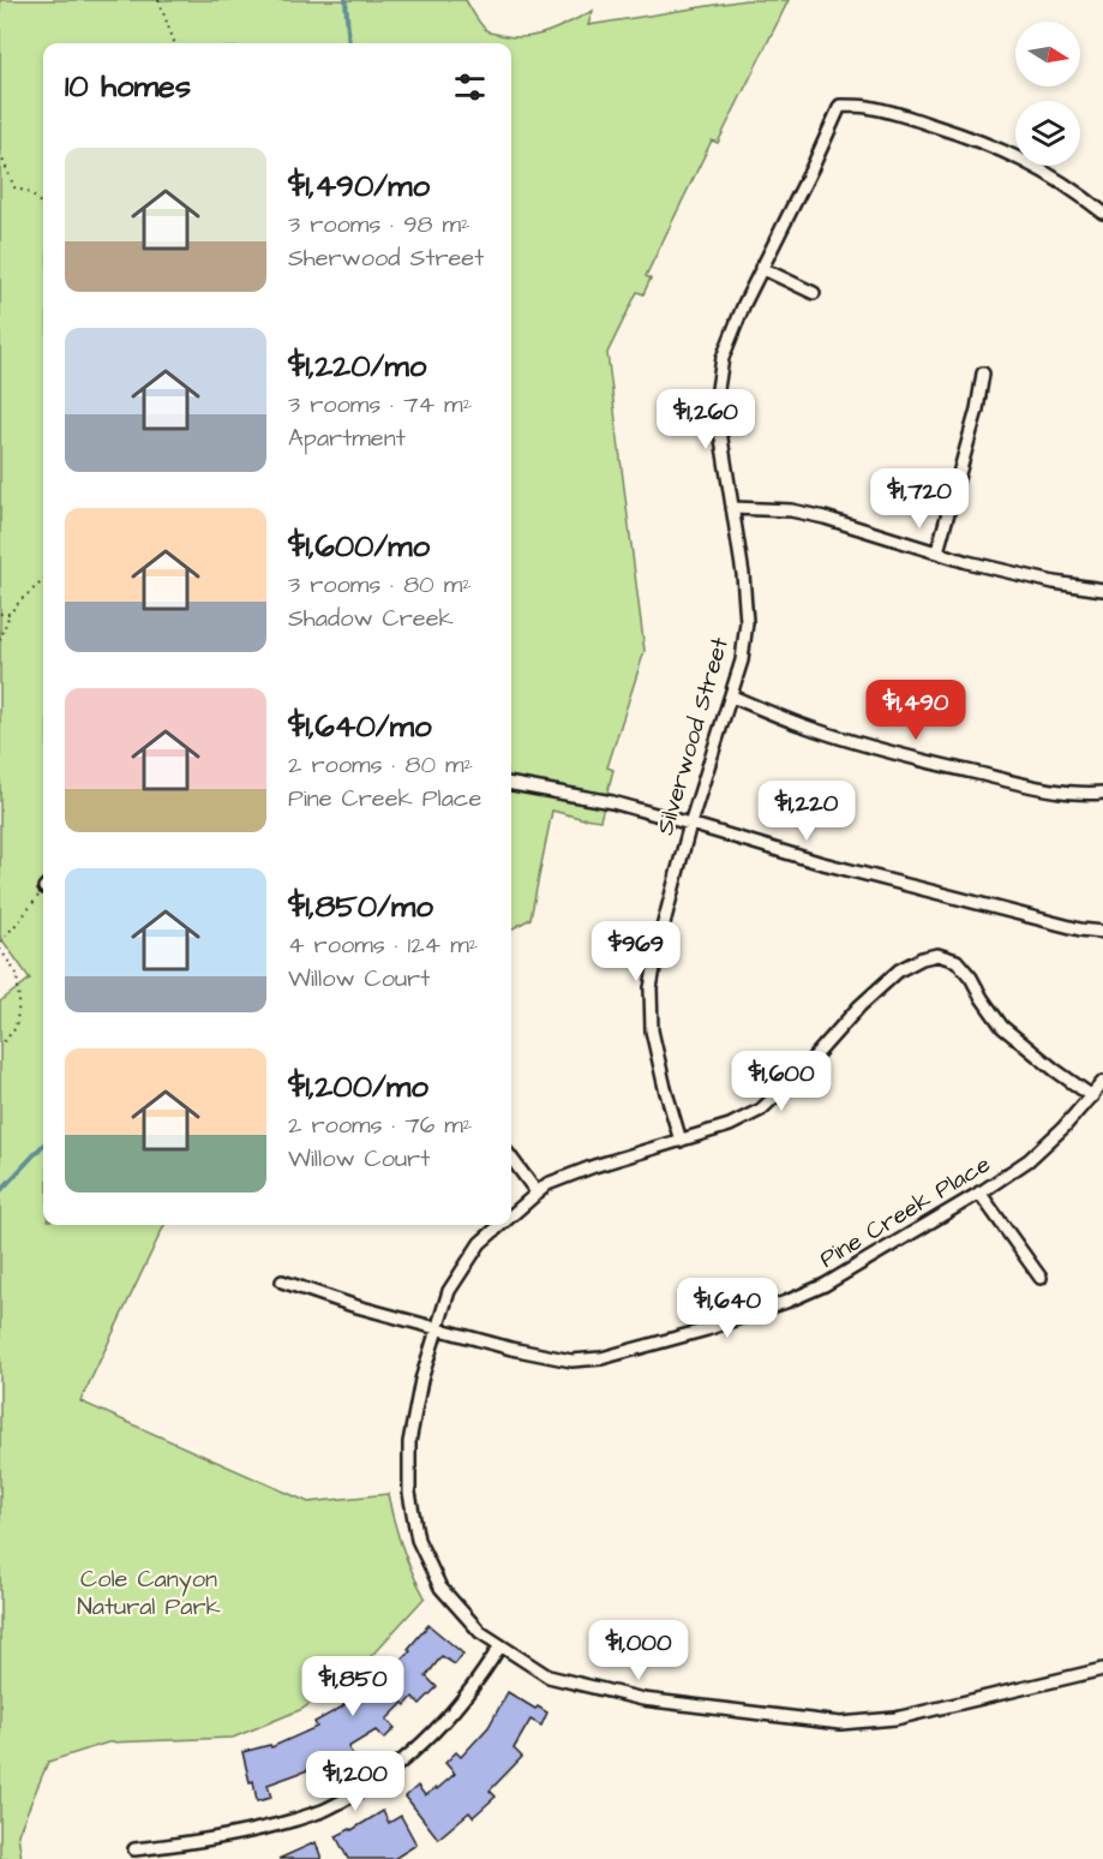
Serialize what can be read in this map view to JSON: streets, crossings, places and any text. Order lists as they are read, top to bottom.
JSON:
{
  "streets": {
    "street": ["Silverwood Street", "Pine Creek Place"]
  },
  "parks": ["Cole Canyon Natural Park"],
  "north": "right",
  "page": {
    "heading": "10 homes",
    "list": [
      {
        "name": "$1,490/mo",
        "note": "3 rooms · 98 m² · Sherwood Street"
      },
      {
        "name": "$1,220/mo",
        "note": "3 rooms · 74 m² · Apartment"
      },
      {
        "name": "$1,600/mo",
        "note": "3 rooms · 80 m² · Shadow Creek"
      },
      {
        "name": "$1,640/mo",
        "note": "2 rooms · 80 m² · Pine Creek Place"
      },
      {
        "name": "$1,850/mo",
        "note": "4 rooms · 124 m² · Willow Court"
      },
      {
        "name": "$1,200/mo",
        "note": "2 rooms · 76 m² · Willow Court"
      }
    ],
    "price": [
      "$1,260",
      "$1,720",
      "$1,490",
      "$1,220",
      "$969",
      "$1,600",
      "$1,640",
      "$1,000",
      "$1,850",
      "$1,200"
    ]
  }
}
